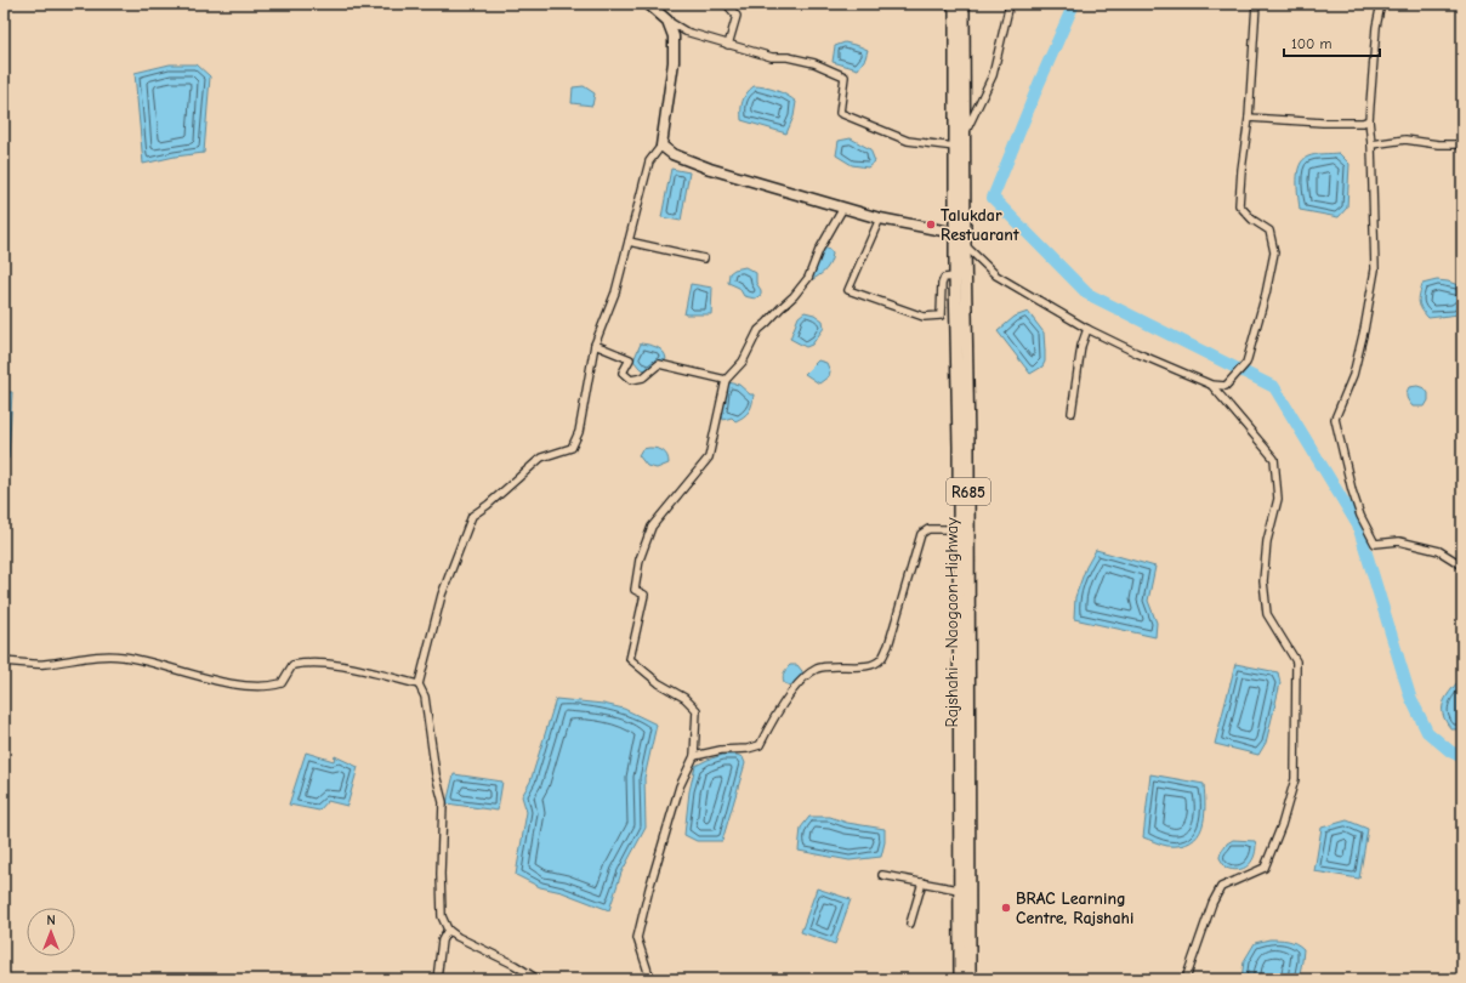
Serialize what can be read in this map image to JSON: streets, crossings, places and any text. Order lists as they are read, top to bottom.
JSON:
{
  "streets": {
    "main road": ["R685", "Rajshahi - Naogaon Highway"]
  },
  "places": ["Talukdar Restuarant", "BRAC Learning Centre, Rajshahi"],
  "scale_bar": "100 m",
  "north": "top"
}
